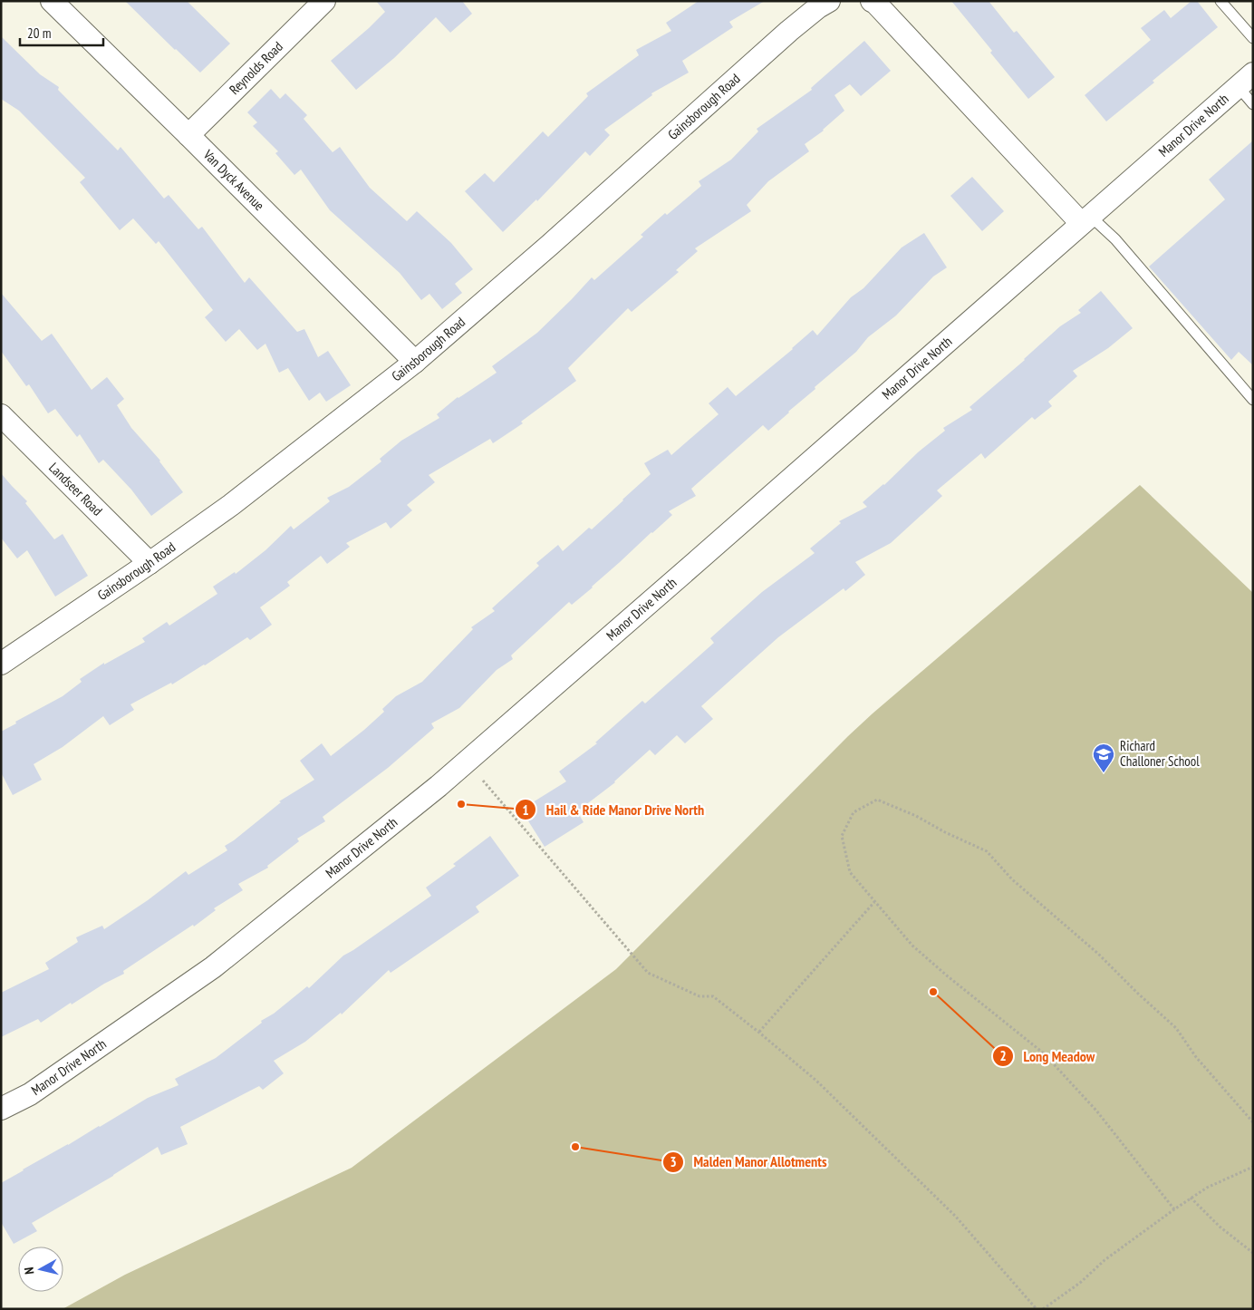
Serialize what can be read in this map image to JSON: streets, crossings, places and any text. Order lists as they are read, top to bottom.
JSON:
{
  "streets": {
    "street": [
      "Reynolds Road",
      "Gainsborough Road",
      "Manor Drive North",
      "Van Dyck Avenue",
      "Landseer Road"
    ]
  },
  "crossings": [
    ["Reynolds Road", "Van Dyck Avenue"],
    ["Gainsborough Road", "Van Dyck Avenue"],
    ["Gainsborough Road", "Landseer Road"]
  ],
  "places": {
    "school or university": ["Richard Challoner School"],
    "other": ["Hail & Ride Manor Drive North", "Long Meadow", "Malden Manor Allotments"]
  },
  "scale_bar": "20 m",
  "north": "left"
}
